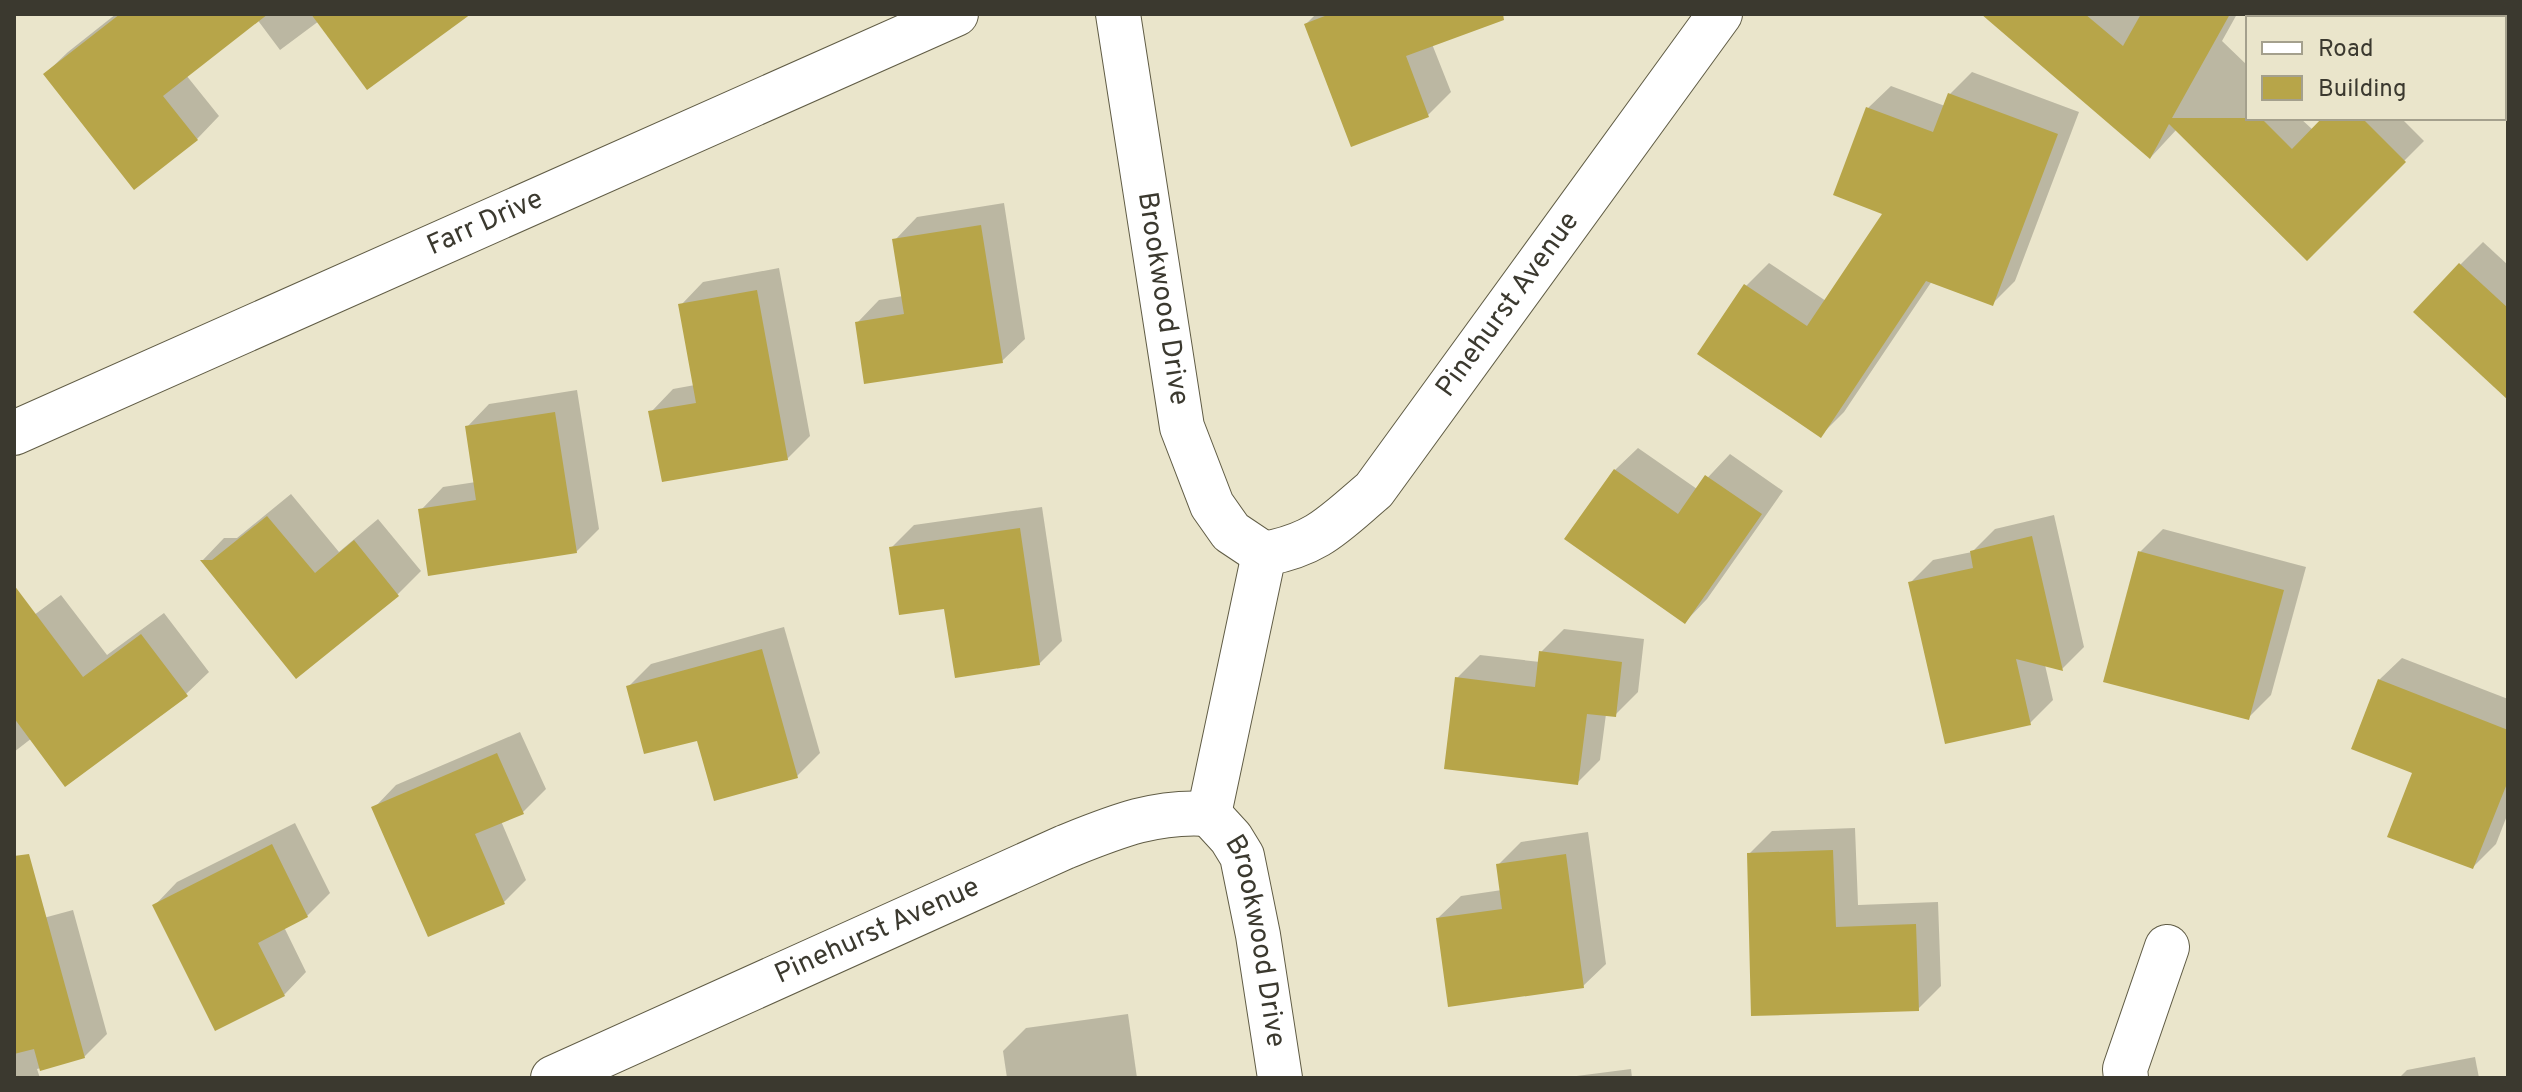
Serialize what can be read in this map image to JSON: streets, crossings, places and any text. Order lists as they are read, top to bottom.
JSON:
{
  "streets": {
    "street": ["Farr Drive", "Brookwood Drive", "Pinehurst Avenue"]
  },
  "crossings": [
    ["Brookwood Drive", "Pinehurst Avenue"]
  ],
  "legend": ["Road", "Building"]
}
